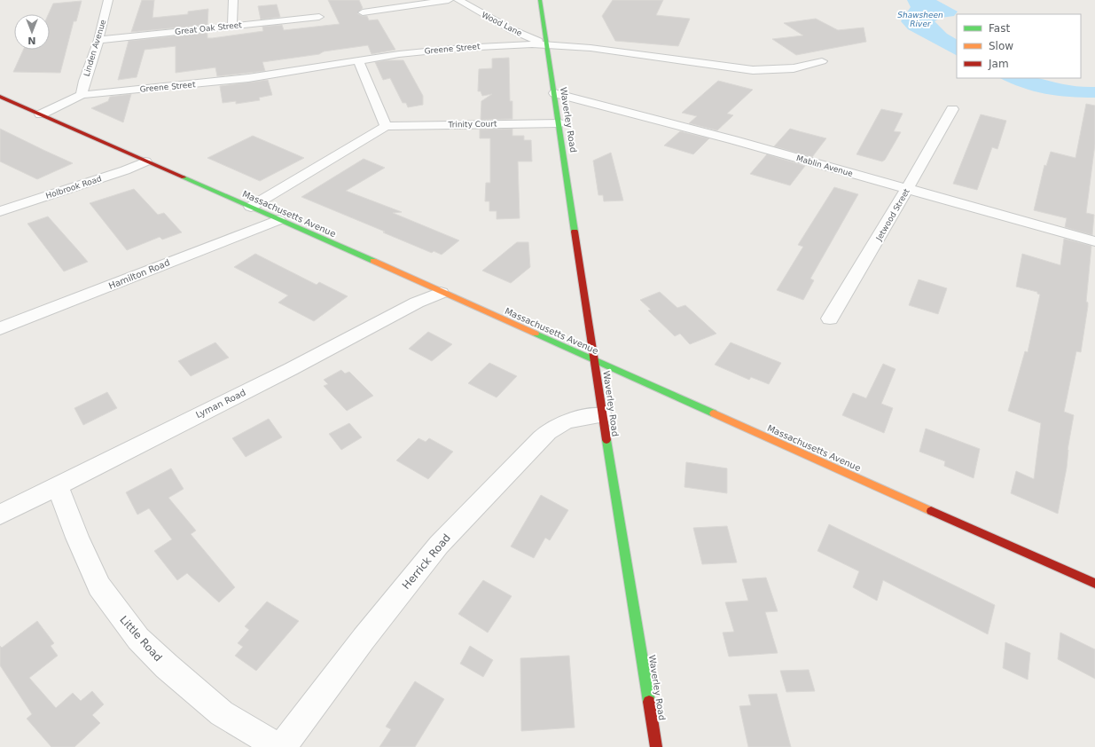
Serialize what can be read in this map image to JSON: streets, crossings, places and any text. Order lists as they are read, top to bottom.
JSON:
{
  "streets": {
    "main road": ["Waverley Road", "Massachusetts Avenue"],
    "street": [
      "Wood Lane",
      "Great Oak Street",
      "Linden Avenue",
      "Greene Street",
      "Trinity Court",
      "Mablin Avenue",
      "Holbrook Road",
      "Jetwood Street",
      "Hamilton Road",
      "Lyman Road",
      "Herrick Road",
      "Little Road"
    ]
  },
  "crossings": [
    ["Wood Lane", "Greene Street"],
    ["Wood Lane", "Waverley Road"],
    ["Great Oak Street", "Linden Avenue"],
    ["Linden Avenue", "Greene Street"],
    ["Greene Street", "Waverley Road"],
    ["Greene Street", "Massachusetts Avenue"],
    ["Waverley Road", "Trinity Court"],
    ["Waverley Road", "Mablin Avenue"],
    ["Waverley Road", "Massachusetts Avenue"],
    ["Waverley Road", "Herrick Road"],
    ["Mablin Avenue", "Jetwood Street"],
    ["Holbrook Road", "Massachusetts Avenue"],
    ["Massachusetts Avenue", "Hamilton Road"],
    ["Massachusetts Avenue", "Lyman Road"],
    ["Lyman Road", "Little Road"]
  ],
  "water": ["Shawsheen River"],
  "legend": ["Fast", "Slow", "Jam"],
  "north": "bottom"
}
